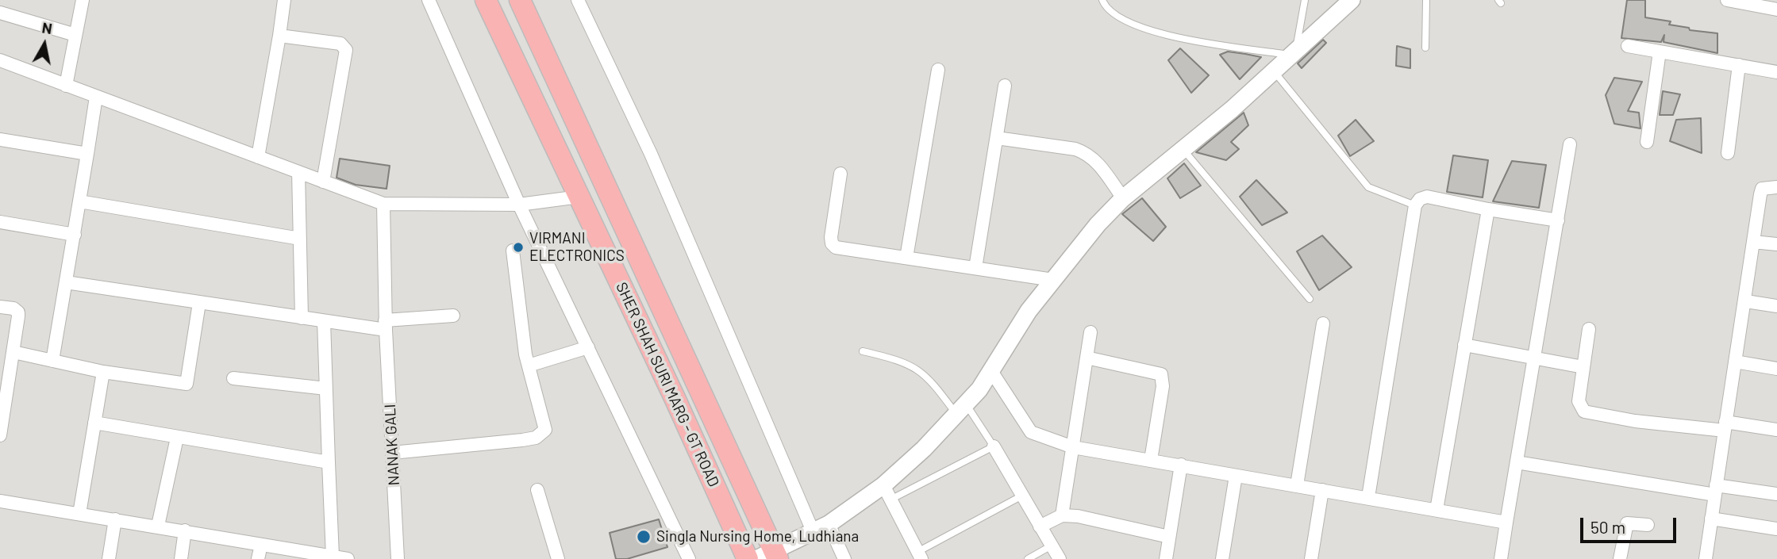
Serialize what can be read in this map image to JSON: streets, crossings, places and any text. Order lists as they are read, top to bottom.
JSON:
{
  "streets": {
    "main road": ["SHER SHAH SURI MARG - GT ROAD"],
    "street": ["NANAK GALI"]
  },
  "places": ["VIRMANI ELECTRONICS", "Singla Nursing Home, Ludhiana"],
  "scale_bar": "50 m",
  "north": "top"
}
